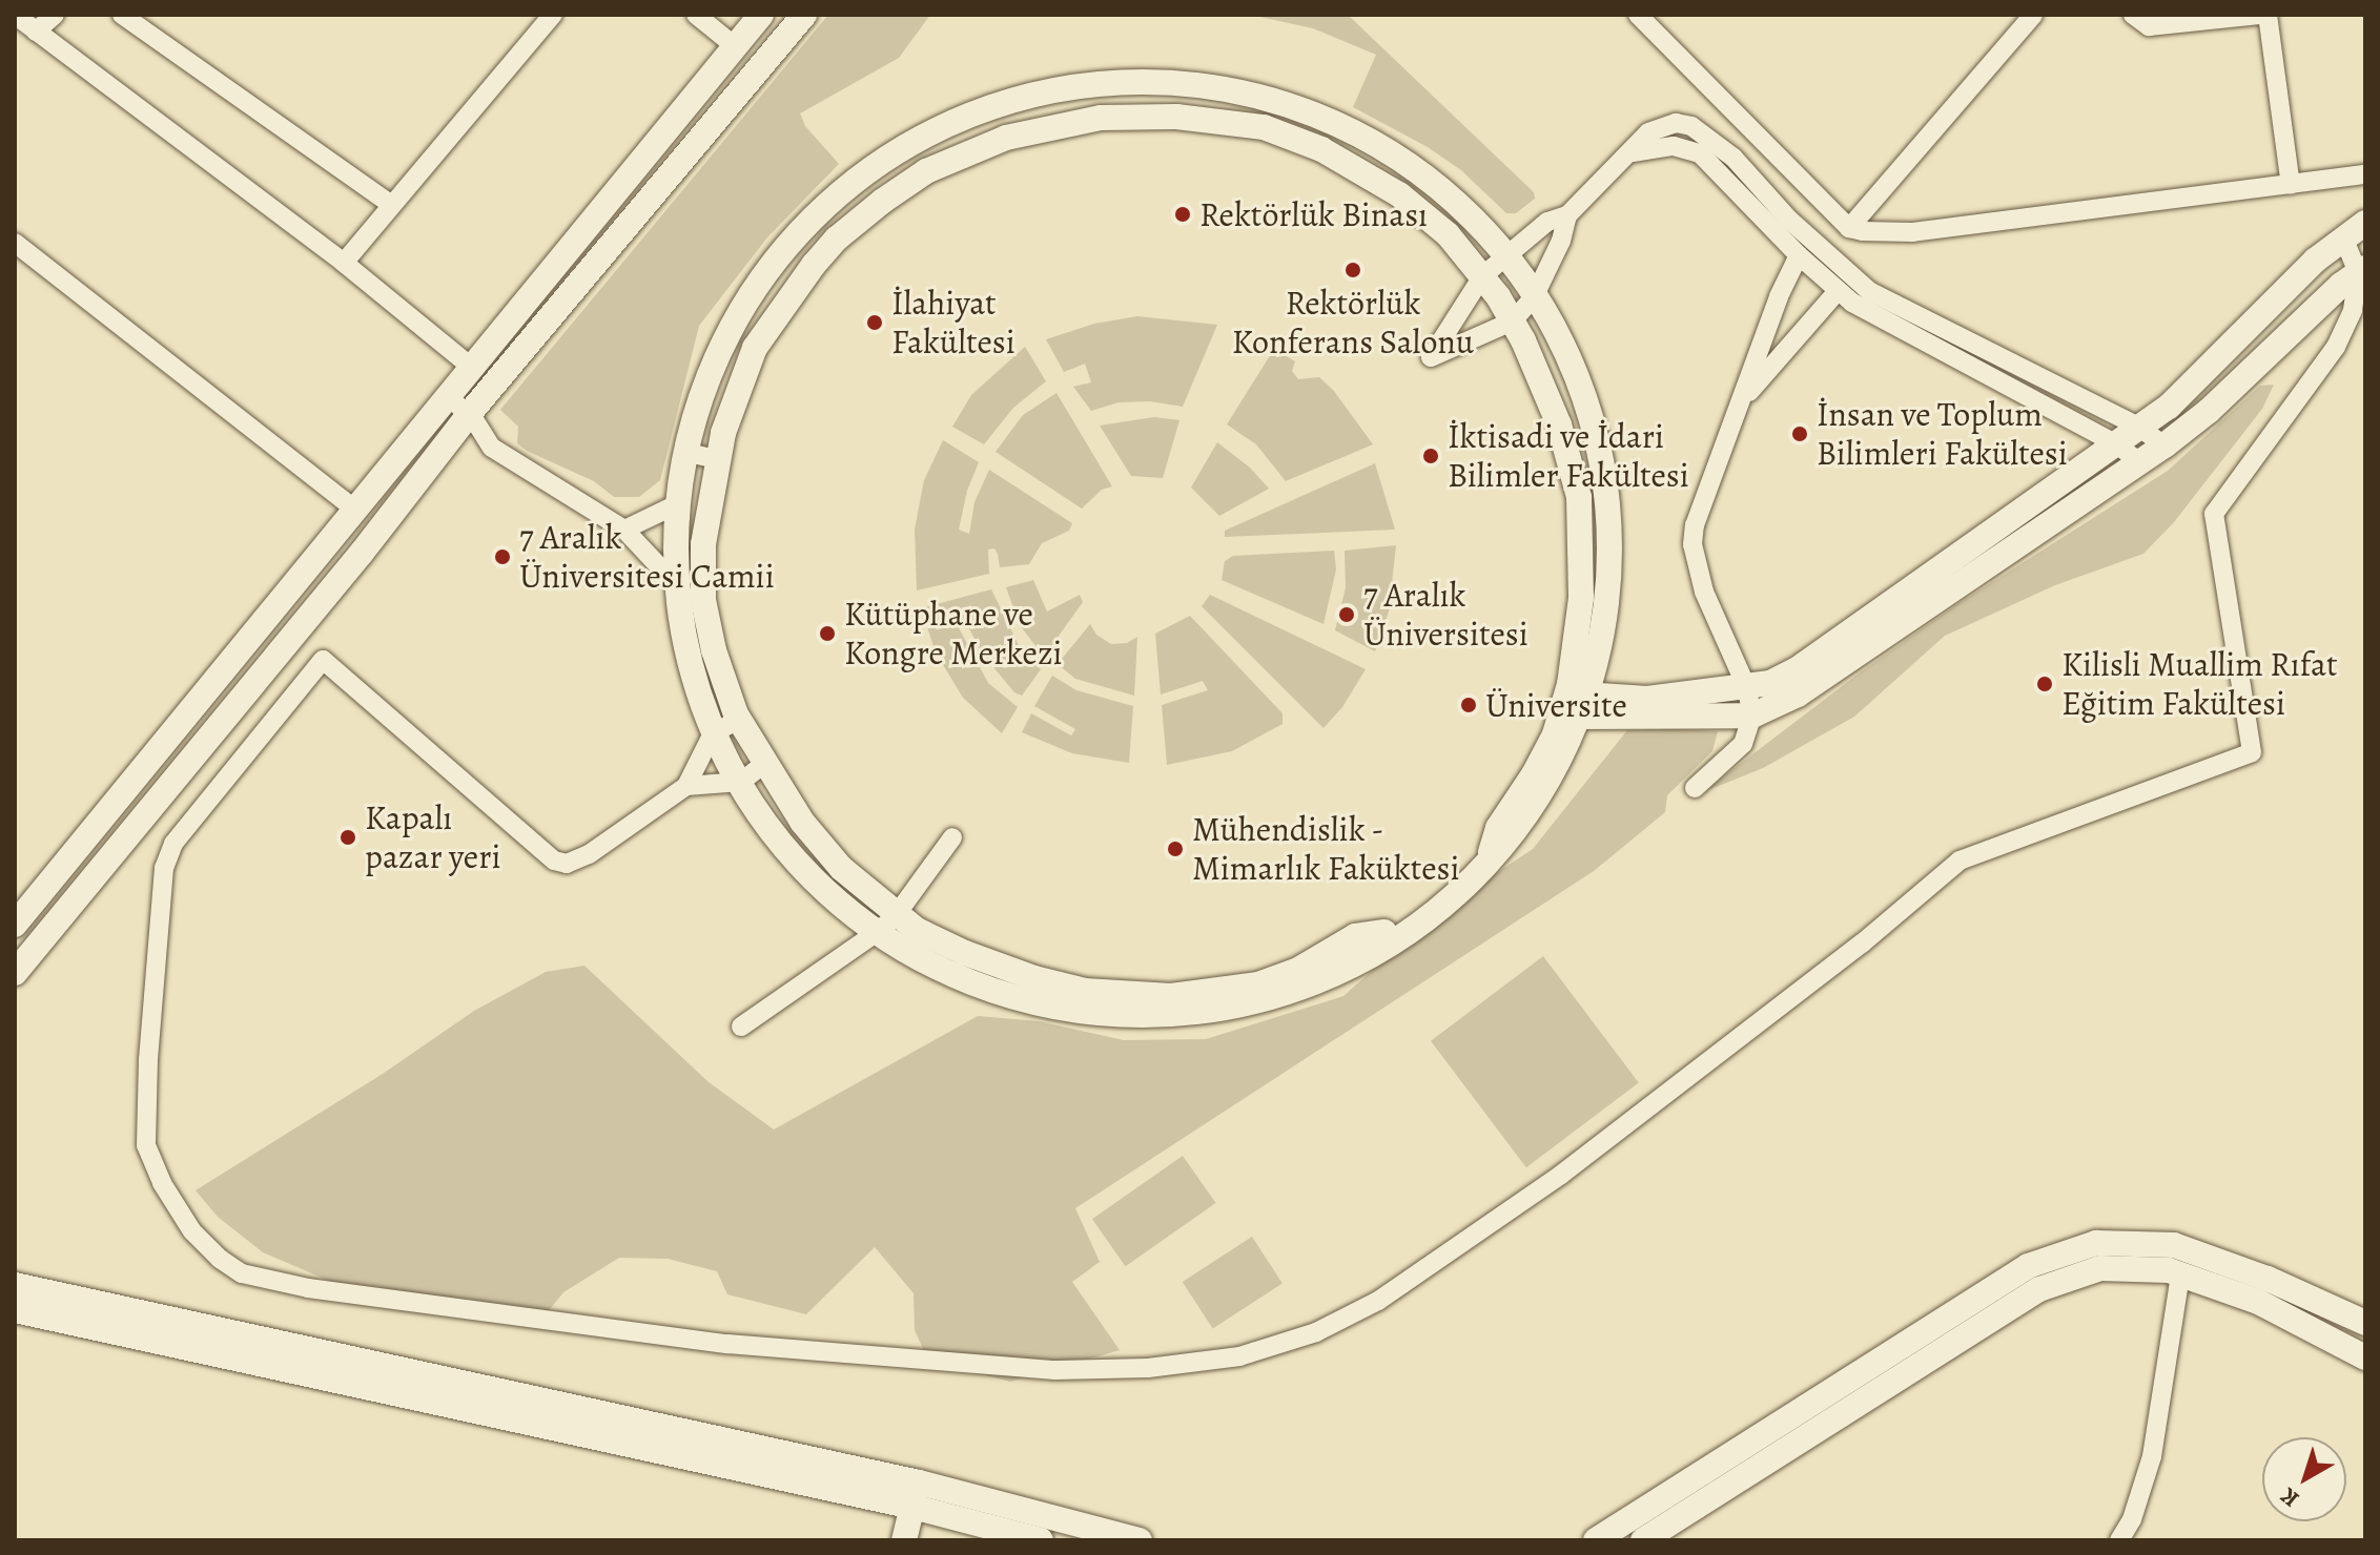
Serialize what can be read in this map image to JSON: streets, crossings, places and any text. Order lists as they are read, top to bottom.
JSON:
{
  "places": [
    "Rektörlük Binası",
    "Rektörlük Konferans Salonu",
    "İlahiyat Fakültesi",
    "İnsan ve Toplum Bilimleri Fakültesi",
    "İktisadi ve İdari Bilimler Fakültesi",
    "7 Aralık Üniversitesi Camii",
    "7 Aralık Üniversitesi",
    "Kütüphane ve Kongre Merkezi",
    "Kilisli Muallim Rıfat Eğitim Fakültesi",
    "Üniversite",
    "Kapalı pazar yeri",
    "Mühendislik - Mimarlık Faküktesi"
  ],
  "north": "bottom left"
}
